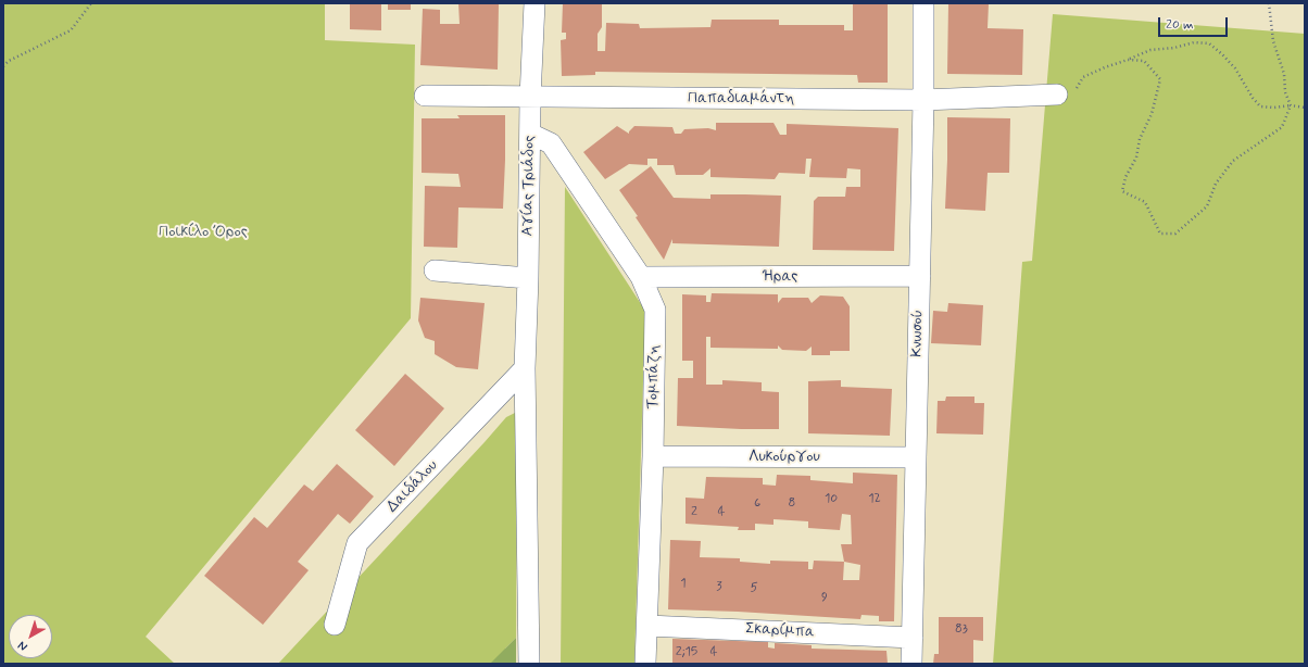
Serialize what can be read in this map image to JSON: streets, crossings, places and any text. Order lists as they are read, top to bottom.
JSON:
{
  "streets": {
    "street": [
      "Παπαδιαμάντη",
      "Αγίας Τριάδος",
      "Ήρας",
      "Κνωσού",
      "Τομπάζη",
      "Λυκούργου",
      "Δαιδάλου",
      "Σκαρίμπα"
    ]
  },
  "crossings": [
    ["Παπαδιαμάντη", "Αγίας Τριάδος"],
    ["Παπαδιαμάντη", "Κνωσού"],
    ["Αγίας Τριάδος", "Τομπάζη"],
    ["Αγίας Τριάδος", "Δαιδάλου"],
    ["Ήρας", "Κνωσού"],
    ["Ήρας", "Τομπάζη"],
    ["Κνωσού", "Λυκούργου"],
    ["Κνωσού", "Σκαρίμπα"],
    ["Τομπάζη", "Λυκούργου"],
    ["Τομπάζη", "Σκαρίμπα"]
  ],
  "parks": ["Ποικίλο Όρος"],
  "house_numbers": [
    "10",
    "12",
    "6",
    "8",
    "2",
    "4",
    "1",
    "3",
    "5",
    "9",
    "83",
    "2;15",
    "4"
  ],
  "scale_bar": "20 m",
  "north": "bottom left"
}
